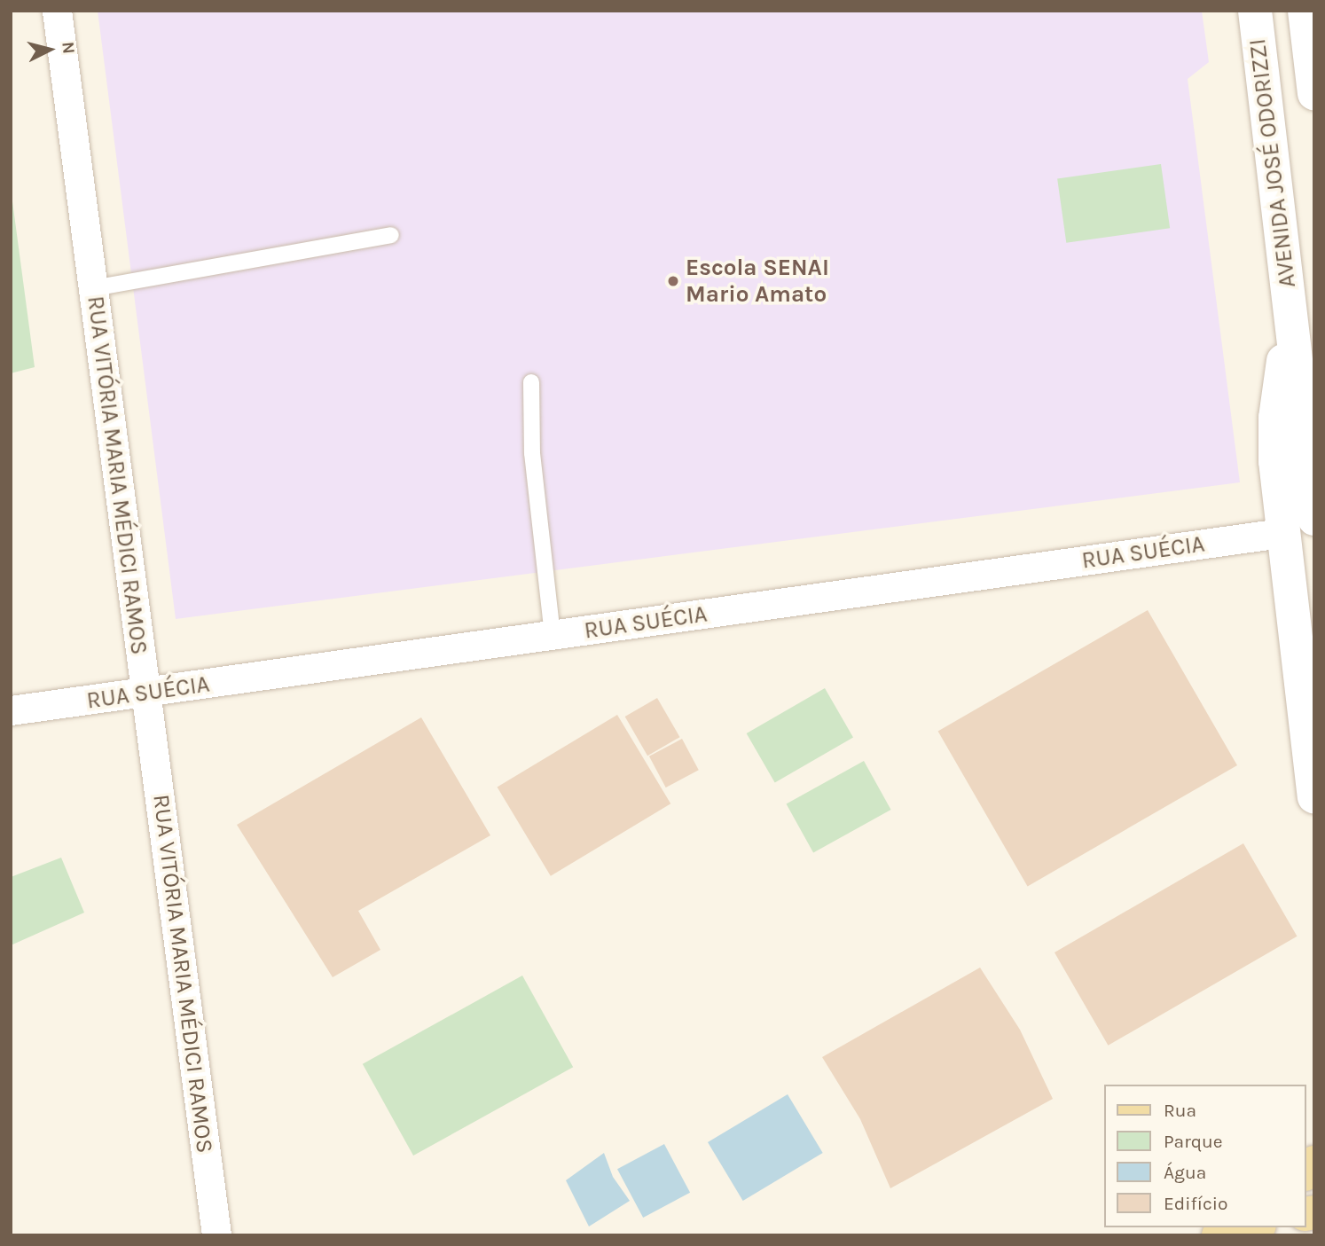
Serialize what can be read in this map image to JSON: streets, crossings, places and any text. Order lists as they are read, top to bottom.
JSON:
{
  "streets": {
    "main road": ["AVENIDA JOSÉ ODORIZZI"],
    "street": ["RUA VITÓRIA MARIA MÉDICI RAMOS", "RUA SUÉCIA"]
  },
  "crossings": [
    ["AVENIDA JOSÉ ODORIZZI", "RUA SUÉCIA"],
    ["RUA VITÓRIA MARIA MÉDICI RAMOS", "RUA SUÉCIA"]
  ],
  "places": ["Escola SENAI Mario Amato"],
  "legend": [
    "Rua",
    "Parque",
    "Água",
    "Edifício"
  ],
  "north": "right"
}
